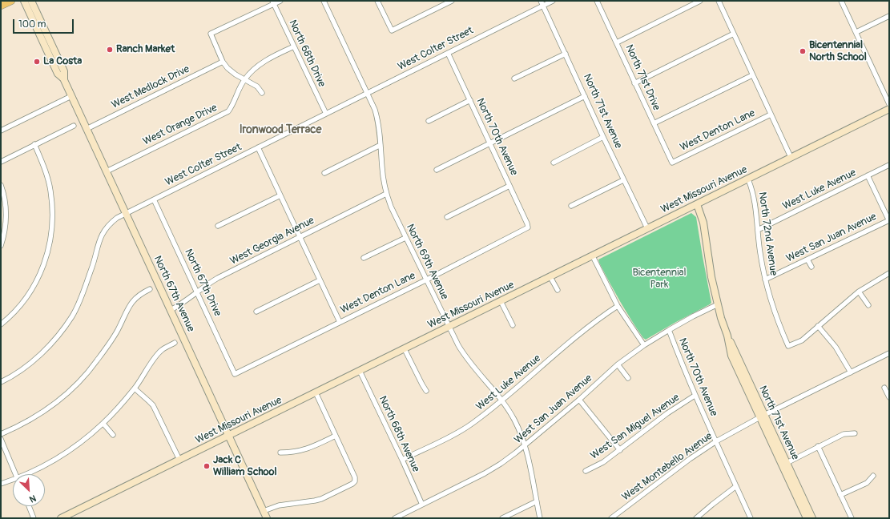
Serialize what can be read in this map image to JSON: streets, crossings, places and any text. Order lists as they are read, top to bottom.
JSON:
{
  "streets": {
    "street": [
      "West Colter Street",
      "North 68th Drive",
      "North 71st Drive",
      "West Medlock Drive",
      "North 71st Avenue",
      "West Orange Drive",
      "West Denton Lane",
      "North 70th Avenue",
      "West Missouri Avenue",
      "West Luke Avenue",
      "North 72nd Avenue",
      "West San Juan Avenue",
      "West Georgia Avenue",
      "North 69th Avenue",
      "North 67th Drive",
      "North 67th Avenue",
      "West San Miguel Avenue",
      "North 68th Avenue",
      "West Montebello Avenue"
    ]
  },
  "crossings": [
    ["West Colter Street", "North 68th Drive"],
    ["West Colter Street", "North 71st Avenue"],
    ["West Colter Street", "North 70th Avenue"],
    ["West Colter Street", "North 69th Avenue"],
    ["West Colter Street", "North 67th Drive"],
    ["West Colter Street", "North 67th Avenue"],
    ["North 68th Drive", "West Orange Drive"],
    ["North 71st Drive", "West Denton Lane"],
    ["West Medlock Drive", "North 67th Avenue"],
    ["North 71st Avenue", "West Missouri Avenue"],
    ["North 71st Avenue", "West San Juan Avenue"],
    ["North 71st Avenue", "West Montebello Avenue"],
    ["West Orange Drive", "North 67th Avenue"],
    ["West Denton Lane", "North 70th Avenue"],
    ["West Denton Lane", "North 69th Avenue"],
    ["West Denton Lane", "North 67th Drive"],
    ["North 70th Avenue", "West San Juan Avenue"],
    ["North 70th Avenue", "West San Miguel Avenue"],
    ["North 70th Avenue", "West Montebello Avenue"],
    ["West Missouri Avenue", "North 72nd Avenue"],
    ["West Missouri Avenue", "North 69th Avenue"],
    ["West Missouri Avenue", "North 67th Avenue"],
    ["West Missouri Avenue", "North 68th Avenue"],
    ["West Luke Avenue", "North 72nd Avenue"],
    ["West Luke Avenue", "North 69th Avenue"],
    ["West Luke Avenue", "North 68th Avenue"],
    ["North 72nd Avenue", "West San Juan Avenue"],
    ["West San Juan Avenue", "North 69th Avenue"],
    ["West San Juan Avenue", "North 68th Avenue"],
    ["West Georgia Avenue", "North 69th Avenue"],
    ["West Georgia Avenue", "North 67th Drive"],
    ["West Georgia Avenue", "North 67th Avenue"]
  ],
  "districts": ["Ironwood Terrace"],
  "parks": ["Bicentennial Park"],
  "places": [
    "Ranch Market",
    "Bicentennial North School",
    "La Costa",
    "Jack C William School"
  ],
  "scale_bar": "100 m",
  "north": "bottom right"
}
